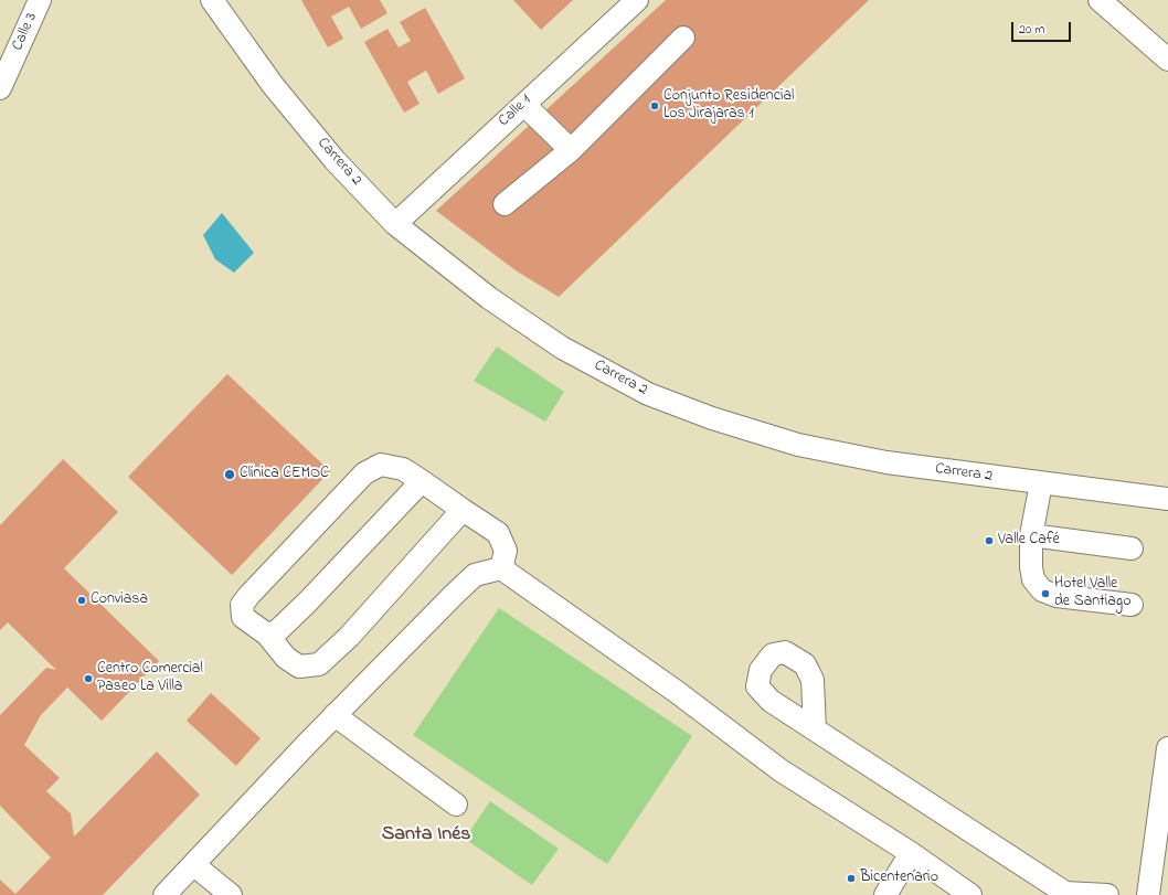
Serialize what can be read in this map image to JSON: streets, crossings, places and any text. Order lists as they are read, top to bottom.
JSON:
{
  "streets": {
    "street": ["Calle 3", "Calle 1", "Carrera 2"]
  },
  "crossings": [
    ["Calle 1", "Carrera 2"]
  ],
  "districts": ["Santa Inés"],
  "places": [
    "Conjunto Residencial Los Jirajaras 1",
    "Clínica CEMOC",
    "Valle Café",
    "Hotel Valle de Santiago",
    "Conviasa",
    "Centro Comercial Paseo La Villa",
    "Bicentenario"
  ],
  "scale_bar": "20 m"
}
